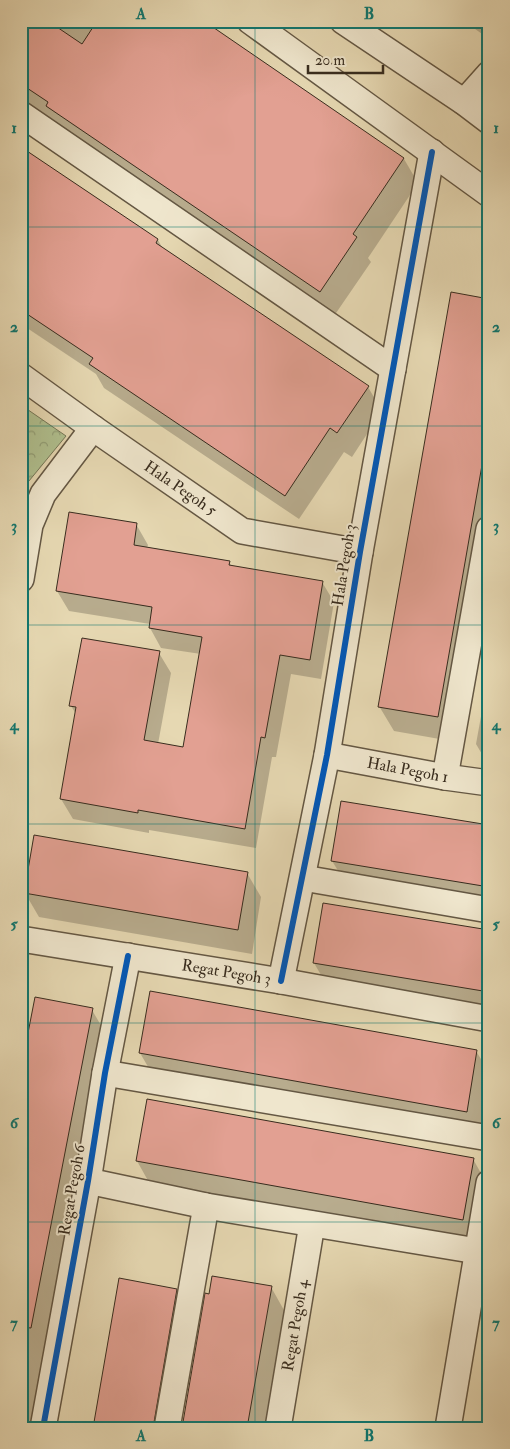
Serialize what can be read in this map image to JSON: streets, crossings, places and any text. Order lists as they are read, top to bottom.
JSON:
{
  "streets": {
    "street": [
      "Hala Pegoh 5",
      "Hala Pegoh 3",
      "Hala Pegoh 1",
      "Regat Pegoh 3",
      "Regat Pegoh 6",
      "Regat Pegoh 4"
    ]
  },
  "crossings": [
    ["Hala Pegoh 5", "Hala Pegoh 3"],
    ["Hala Pegoh 3", "Hala Pegoh 1"],
    ["Hala Pegoh 3", "Regat Pegoh 3"],
    ["Regat Pegoh 3", "Regat Pegoh 6"]
  ],
  "scale_bar": "20 m",
  "grid": {
    "columns": ["A", "B"],
    "rows": [
      "1",
      "2",
      "3",
      "4",
      "5",
      "6",
      "7"
    ]
  }
}
